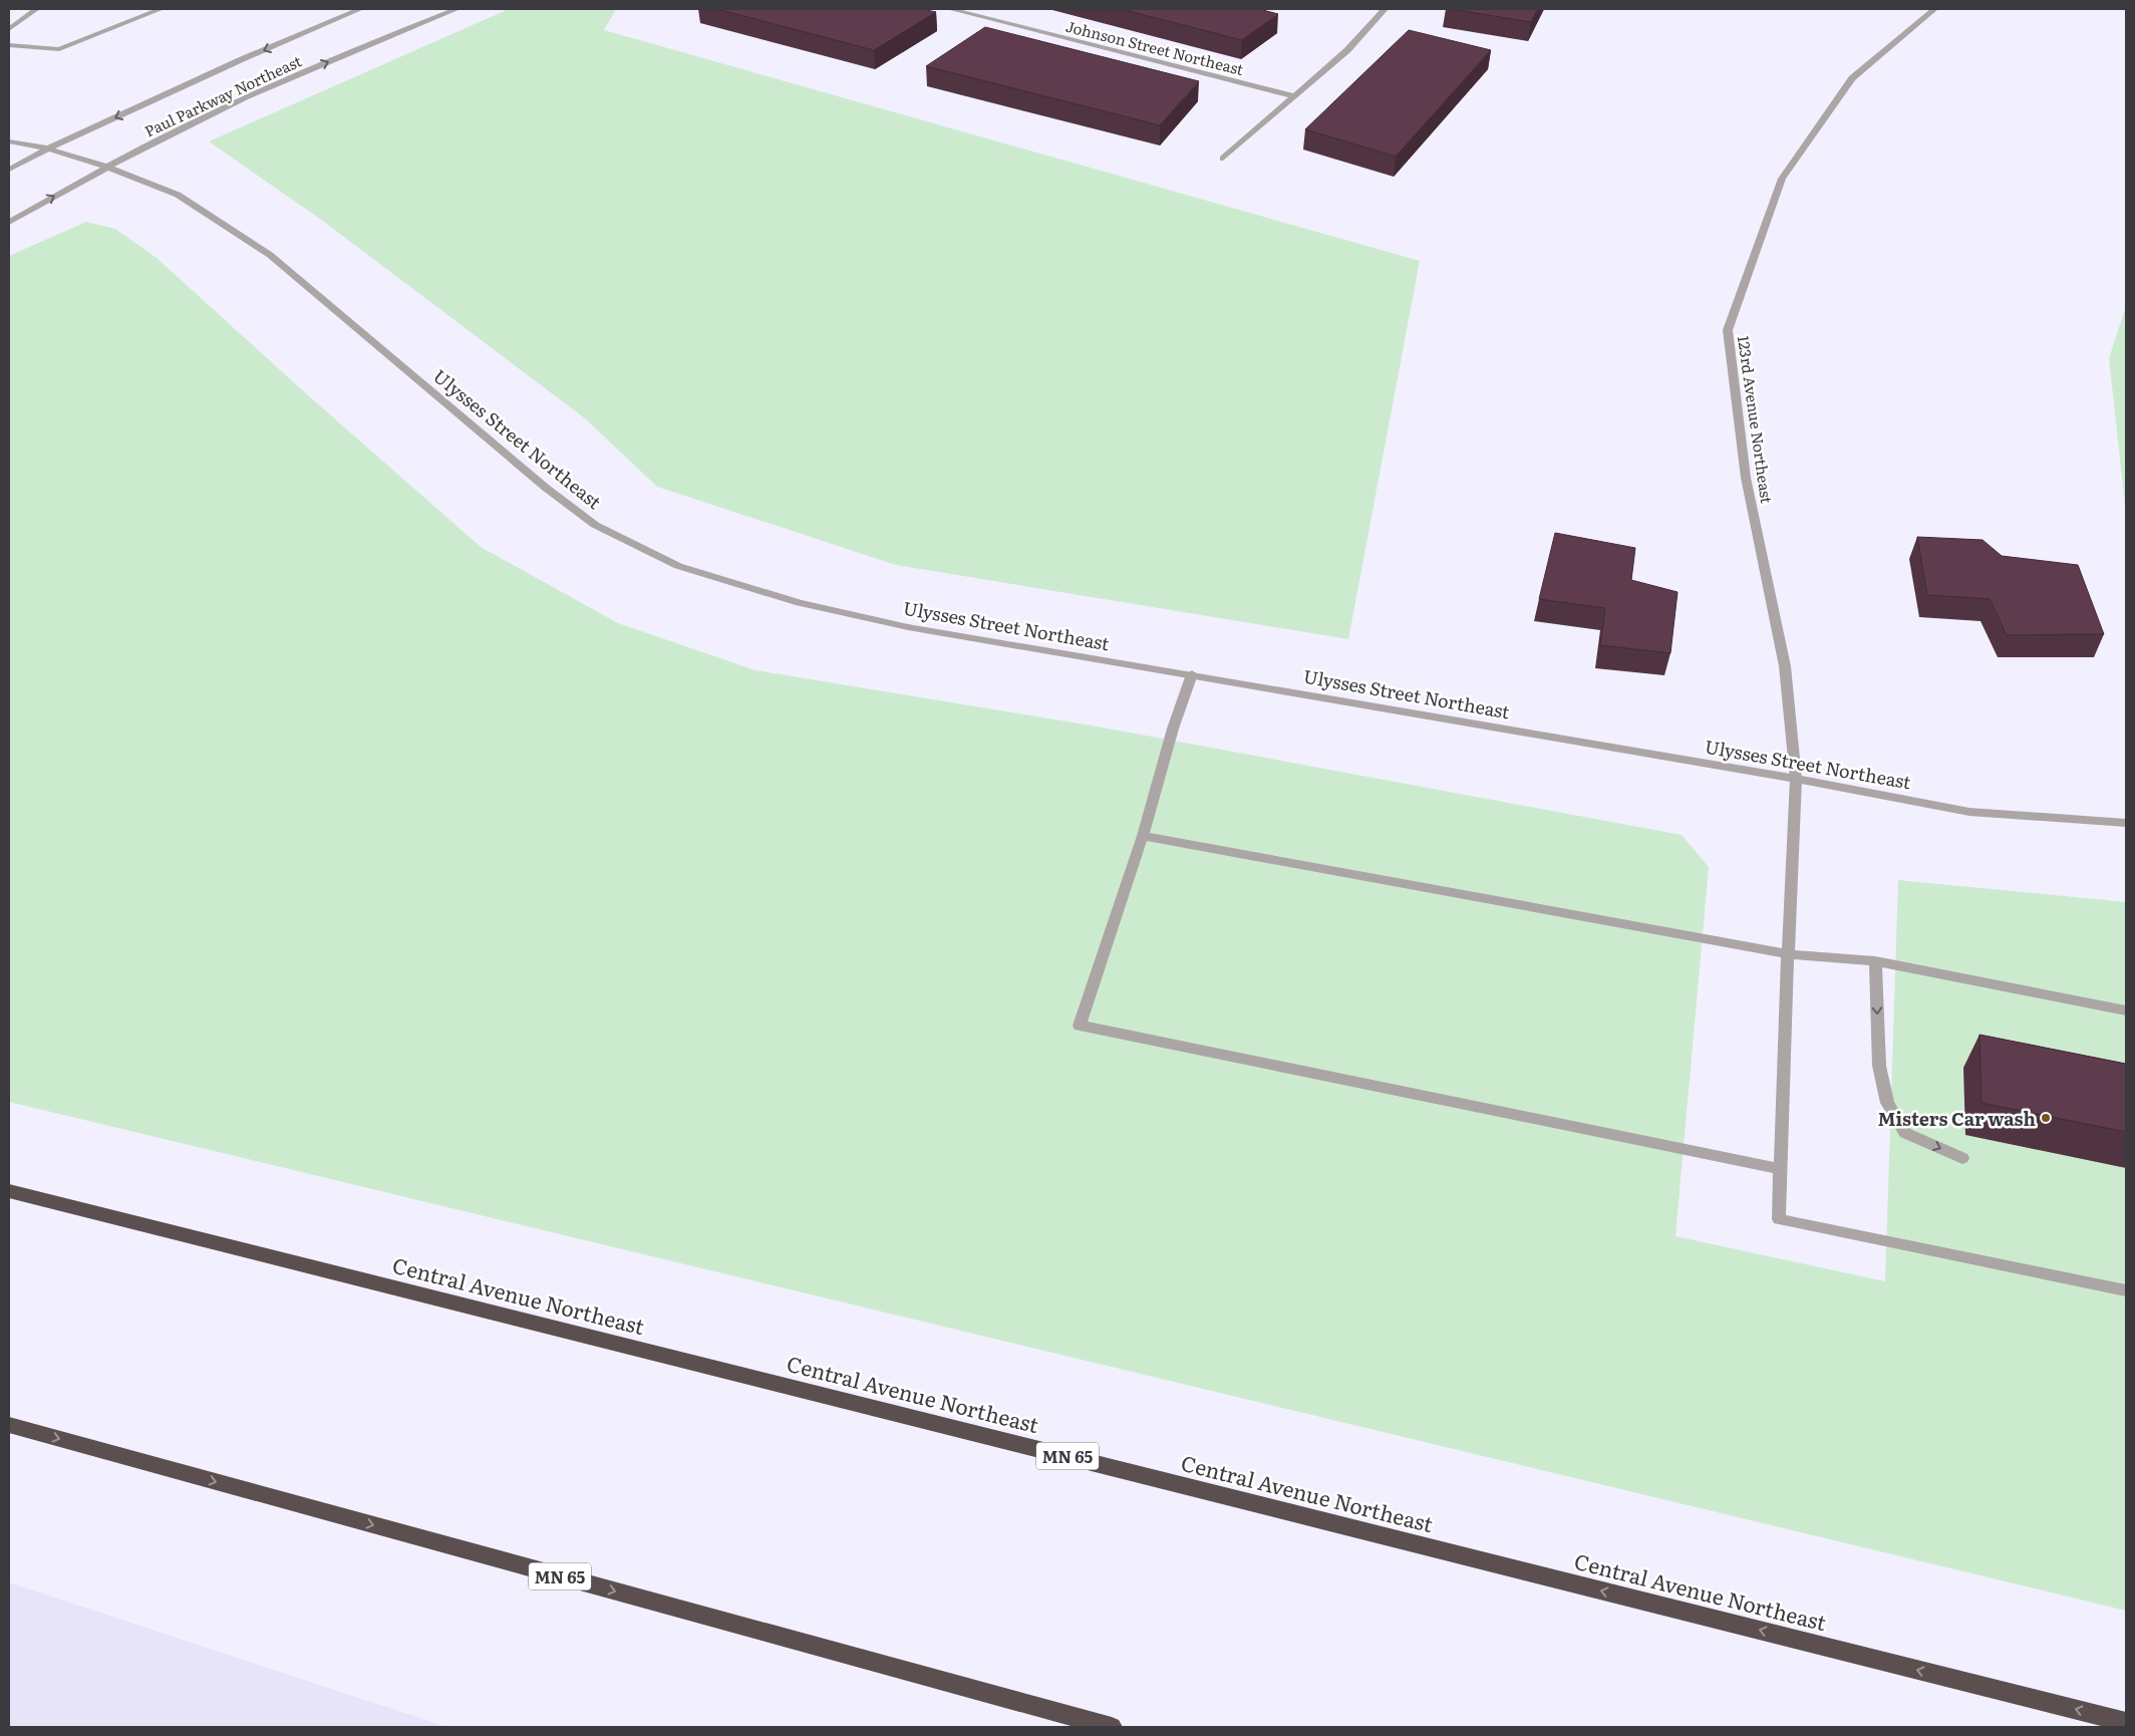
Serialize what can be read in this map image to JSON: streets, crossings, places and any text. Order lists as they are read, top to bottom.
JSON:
{
  "streets": {
    "highway": ["Central Avenue Northeast", "MN 65"],
    "street": [
      "Johnson Street Northeast",
      "Paul Parkway Northeast",
      "123rd Avenue Northeast",
      "Ulysses Street Northeast"
    ]
  },
  "crossings": [
    ["Paul Parkway Northeast", "Ulysses Street Northeast"],
    ["123rd Avenue Northeast", "Ulysses Street Northeast"]
  ],
  "one_way": ["Central Avenue Northeast"],
  "places": ["Misters Car wash"]
}
